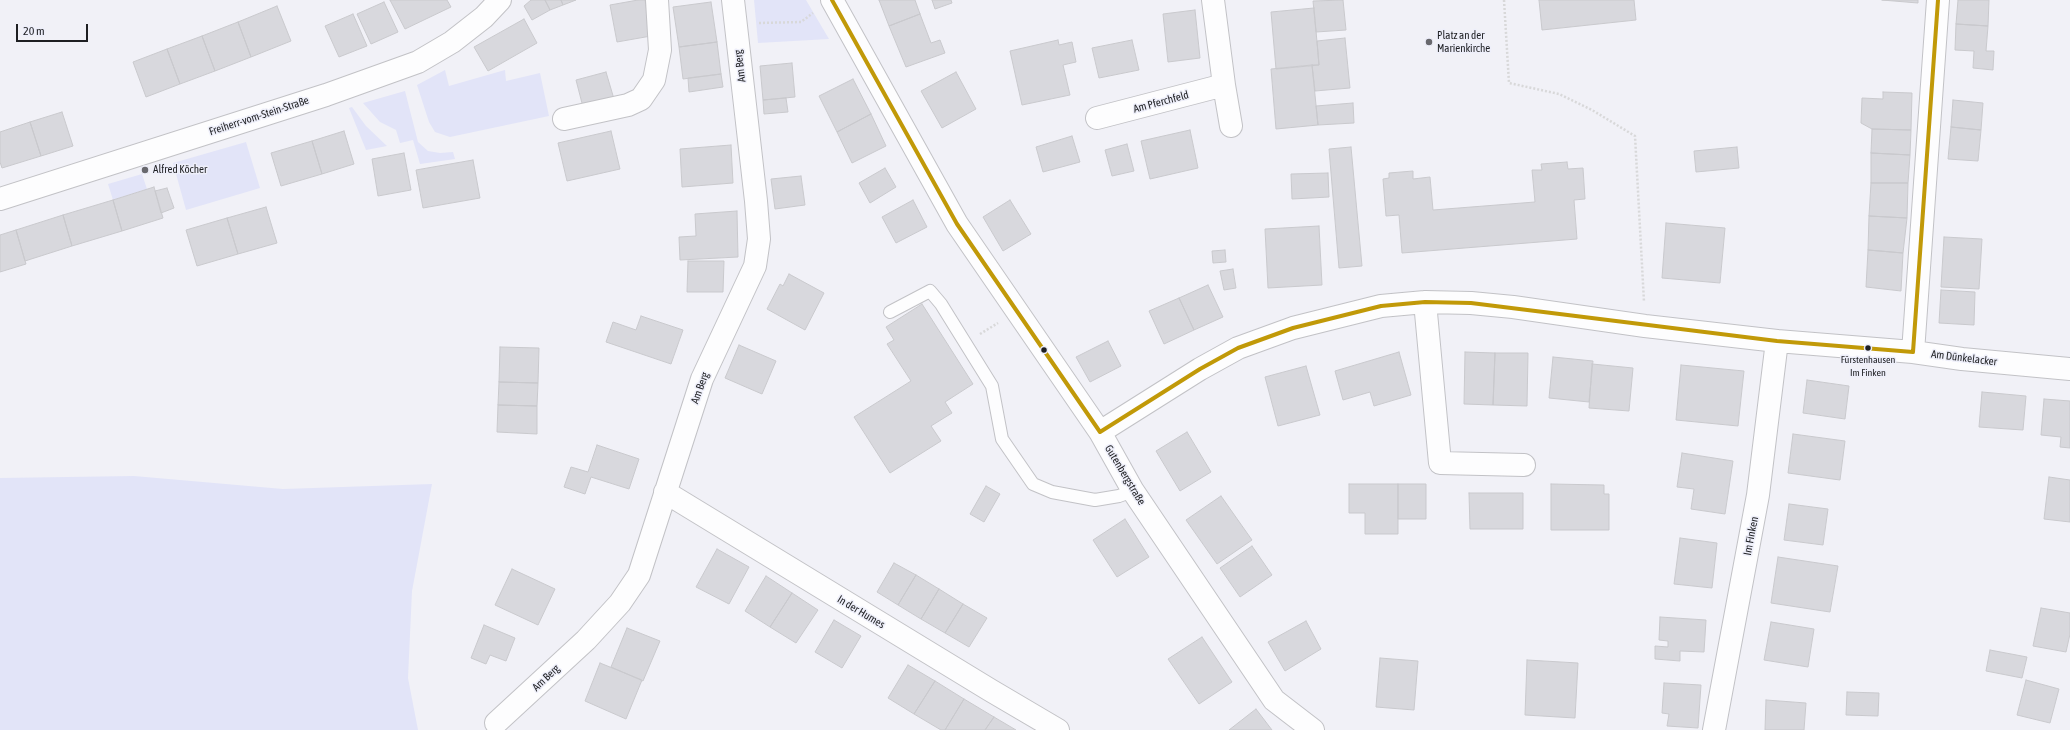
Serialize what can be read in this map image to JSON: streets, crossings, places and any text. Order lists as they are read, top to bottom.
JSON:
{
  "streets": {
    "street": [
      "Am Berg",
      "Am Pferchfeld",
      "Freiherr-vom-Stein-Straße",
      "Am Dünkelacker",
      "Gutenbergstraße",
      "Im Finken",
      "In der Humes"
    ]
  },
  "crossings": [
    ["Am Berg", "In der Humes"],
    ["Am Dünkelacker", "Gutenbergstraße"],
    ["Am Dünkelacker", "Im Finken"]
  ],
  "places": ["Platz an der Marienkirche", "Alfred Köcher", "Fürstenhausen Im Finken"],
  "scale_bar": "20 m"
}
